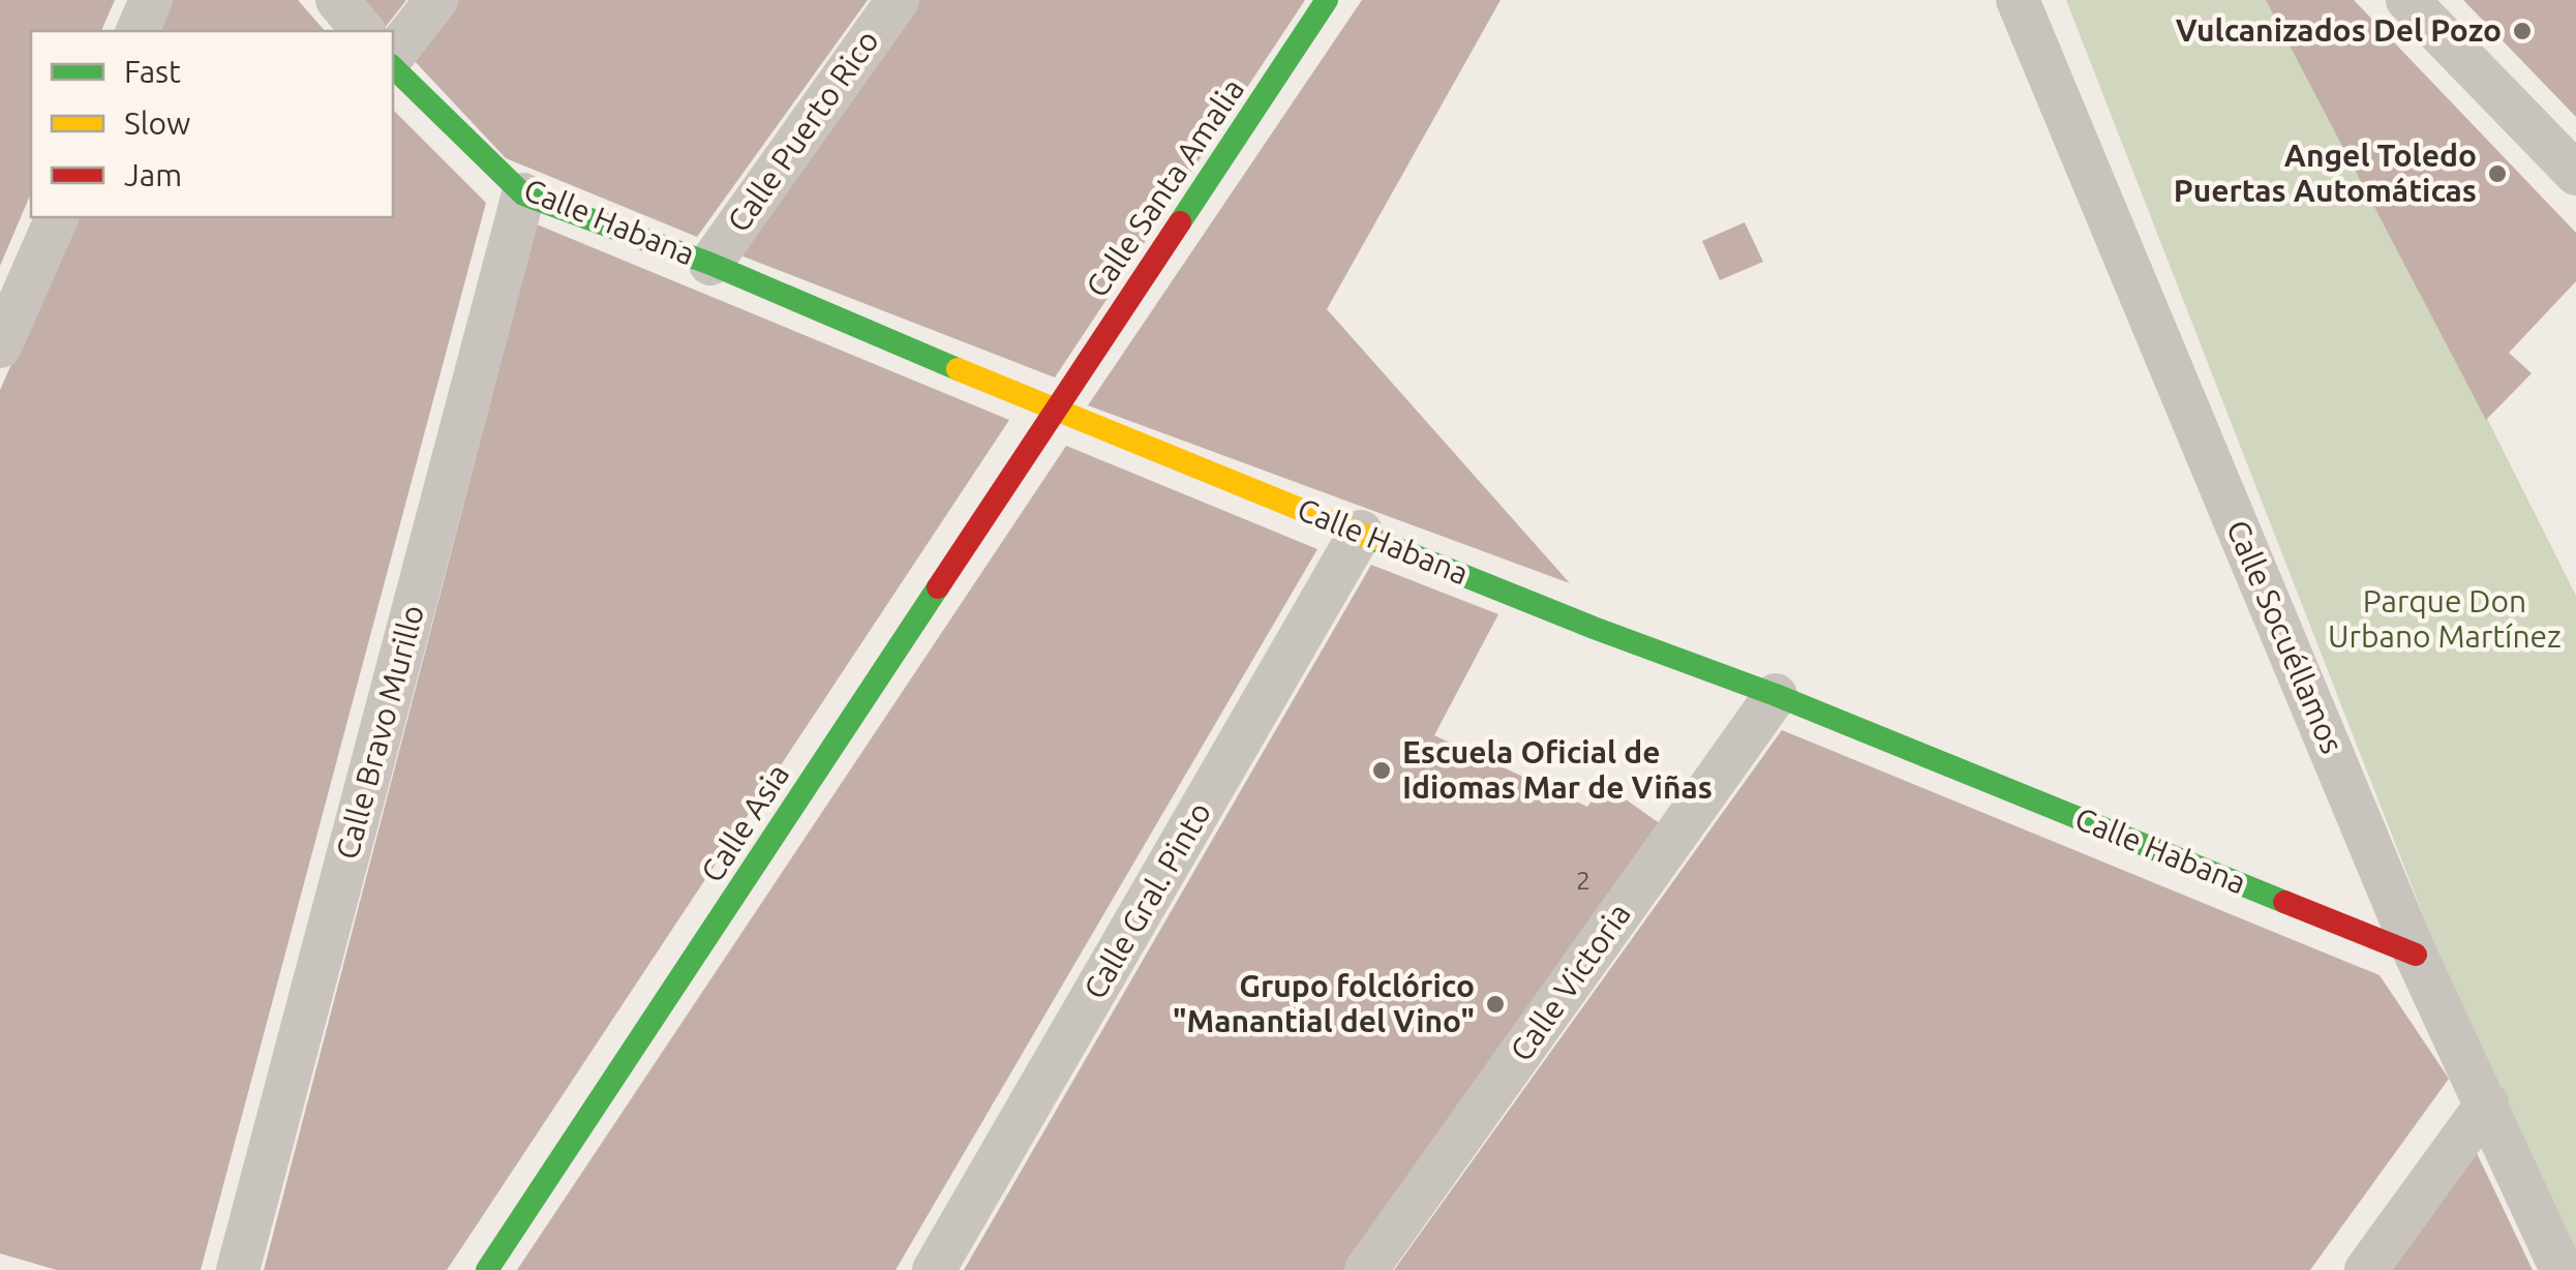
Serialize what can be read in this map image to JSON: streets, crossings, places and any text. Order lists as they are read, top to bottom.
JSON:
{
  "streets": {
    "street": [
      "Calle Puerto Rico",
      "Calle Santa Amalia",
      "Calle Habana",
      "Calle Socuéllamos",
      "Calle Bravo Murillo",
      "Calle Asia",
      "Calle Gral. Pinto",
      "Calle Victoria"
    ]
  },
  "crossings": [
    ["Calle Puerto Rico", "Calle Habana"],
    ["Calle Santa Amalia", "Calle Habana"],
    ["Calle Santa Amalia", "Calle Asia"],
    ["Calle Habana", "Calle Socuéllamos"],
    ["Calle Habana", "Calle Bravo Murillo"],
    ["Calle Habana", "Calle Asia"],
    ["Calle Habana", "Calle Gral. Pinto"],
    ["Calle Habana", "Calle Victoria"]
  ],
  "parks": ["Parque Don Urbano Martínez"],
  "places": [
    "Vulcanizados Del Pozo",
    "Angel Toledo Puertas Automáticas",
    "Escuela Oficial de Idiomas Mar de Viñas",
    "Grupo folclórico \"Manantial del Vino\""
  ],
  "house_numbers": ["2"],
  "legend": ["Fast", "Slow", "Jam"]
}
